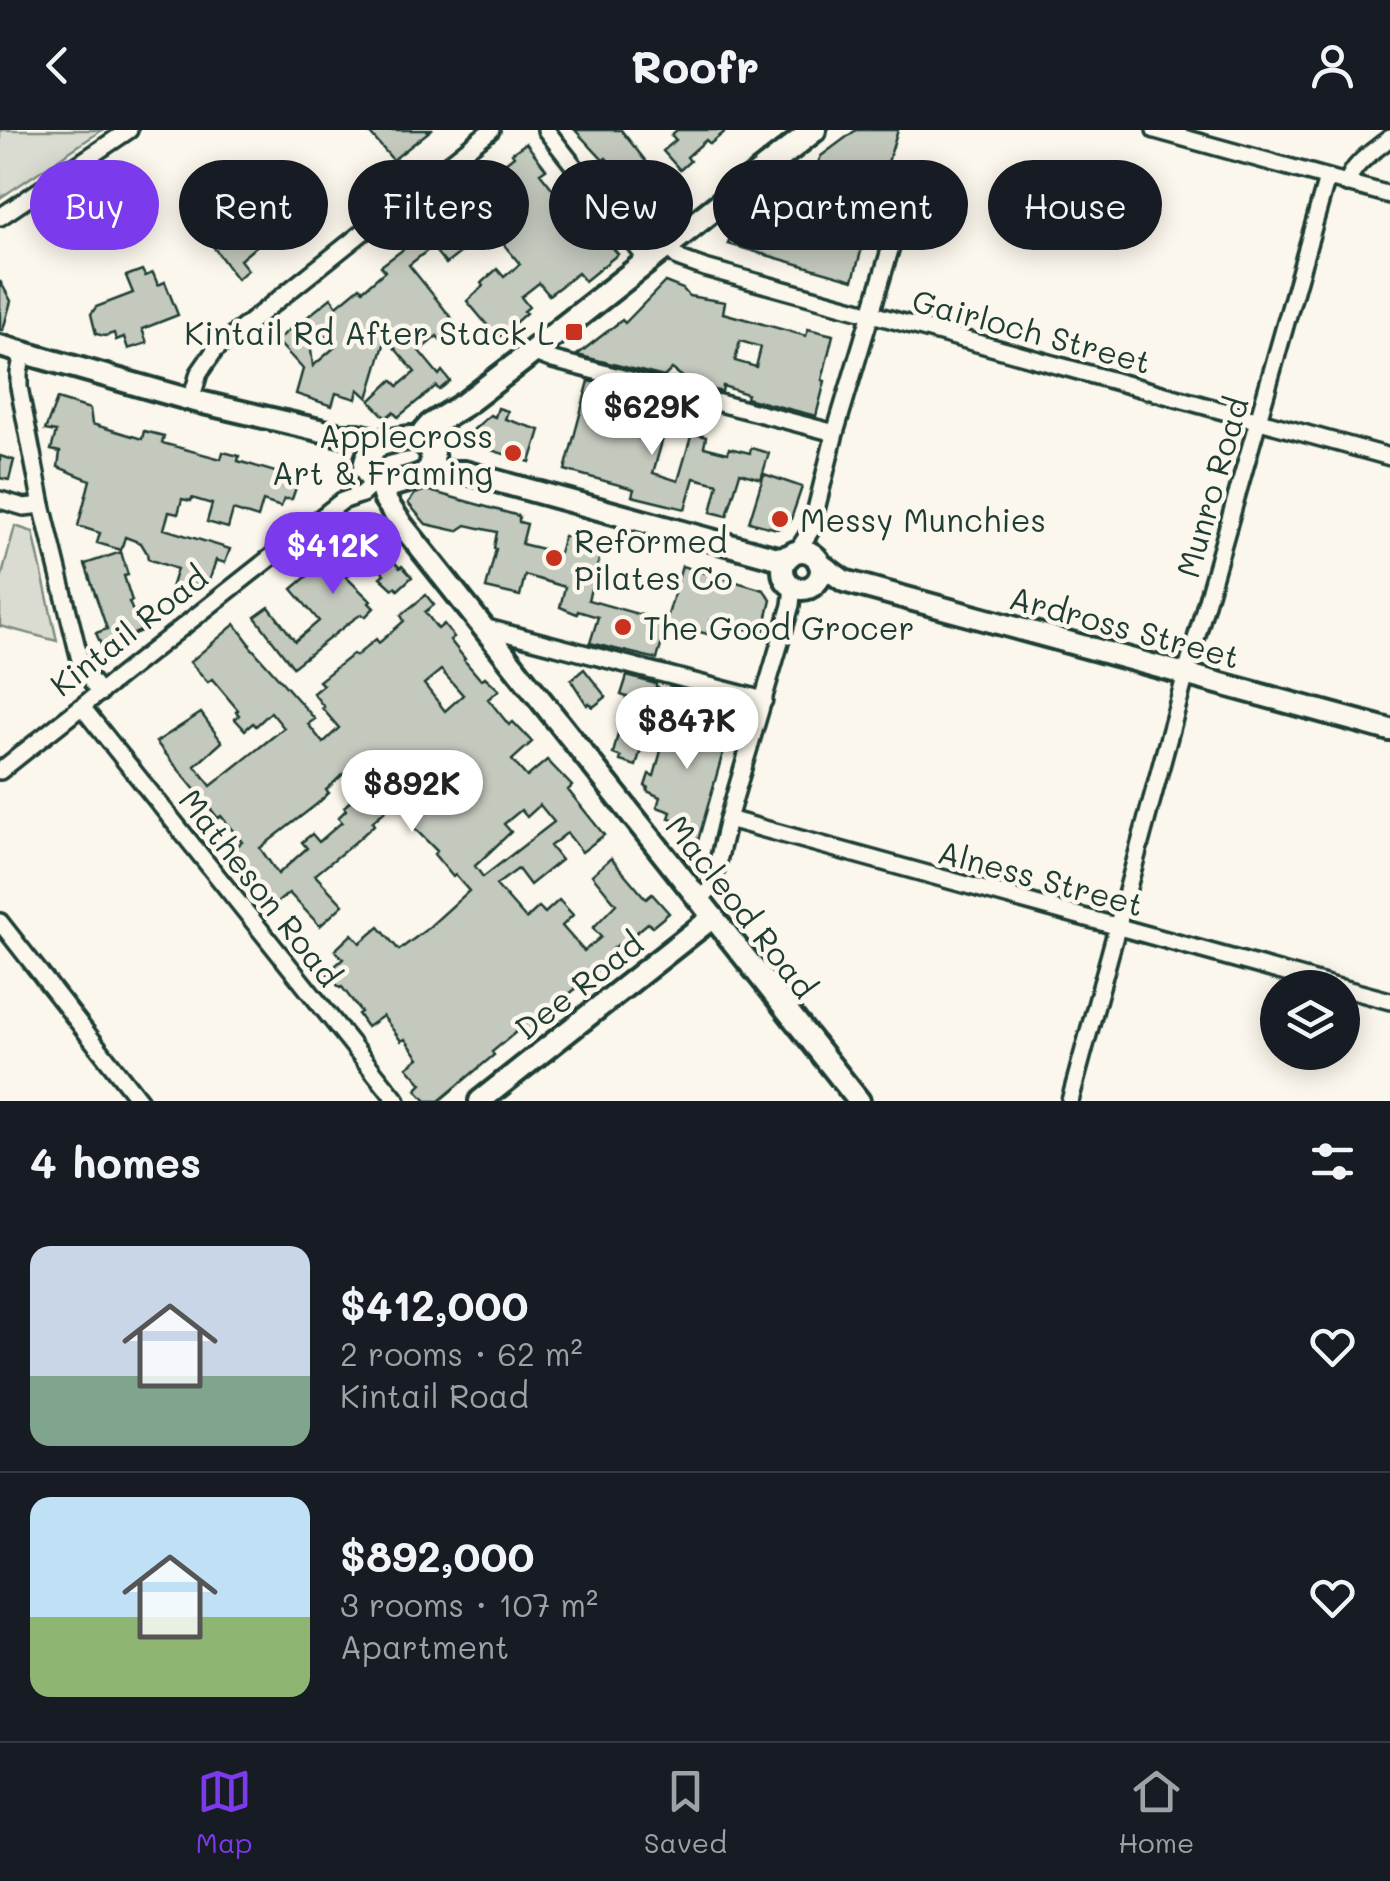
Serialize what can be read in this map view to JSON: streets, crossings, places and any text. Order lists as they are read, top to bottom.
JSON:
{
  "streets": {
    "street": [
      "Gairloch Street",
      "Munro Road",
      "Ardross Street",
      "Kintail Road",
      "Alness Street",
      "Matheson Road",
      "Macleod Road",
      "Dee Road"
    ]
  },
  "crossings": [
    ["Gairloch Street", "Munro Road"],
    ["Munro Road", "Ardross Street"],
    ["Munro Road", "Alness Street"],
    ["Kintail Road", "Matheson Road"],
    ["Kintail Road", "Macleod Road"],
    ["Macleod Road", "Dee Road"]
  ],
  "places": {
    "transit": ["Kintail Rd After Stack L"],
    "other": [
      "Applecross Art & Framing",
      "Messy Munchies",
      "Reformed Pilates Co",
      "The Good Grocer"
    ]
  },
  "page": {
    "header": "Roofr",
    "chip": [
      "Buy",
      "Rent",
      "Filters",
      "New",
      "Apartment",
      "House"
    ],
    "price": [
      "$629K",
      "$412K",
      "$847K",
      "$892K"
    ],
    "heading": "4 homes",
    "list": [
      {
        "name": "$412,000",
        "note": "2 rooms · 62 m² · Kintail Road"
      },
      {
        "name": "$892,000",
        "note": "3 rooms · 107 m² · Apartment"
      }
    ],
    "tabs": ["Map", "Saved", "Home"]
  }
}
